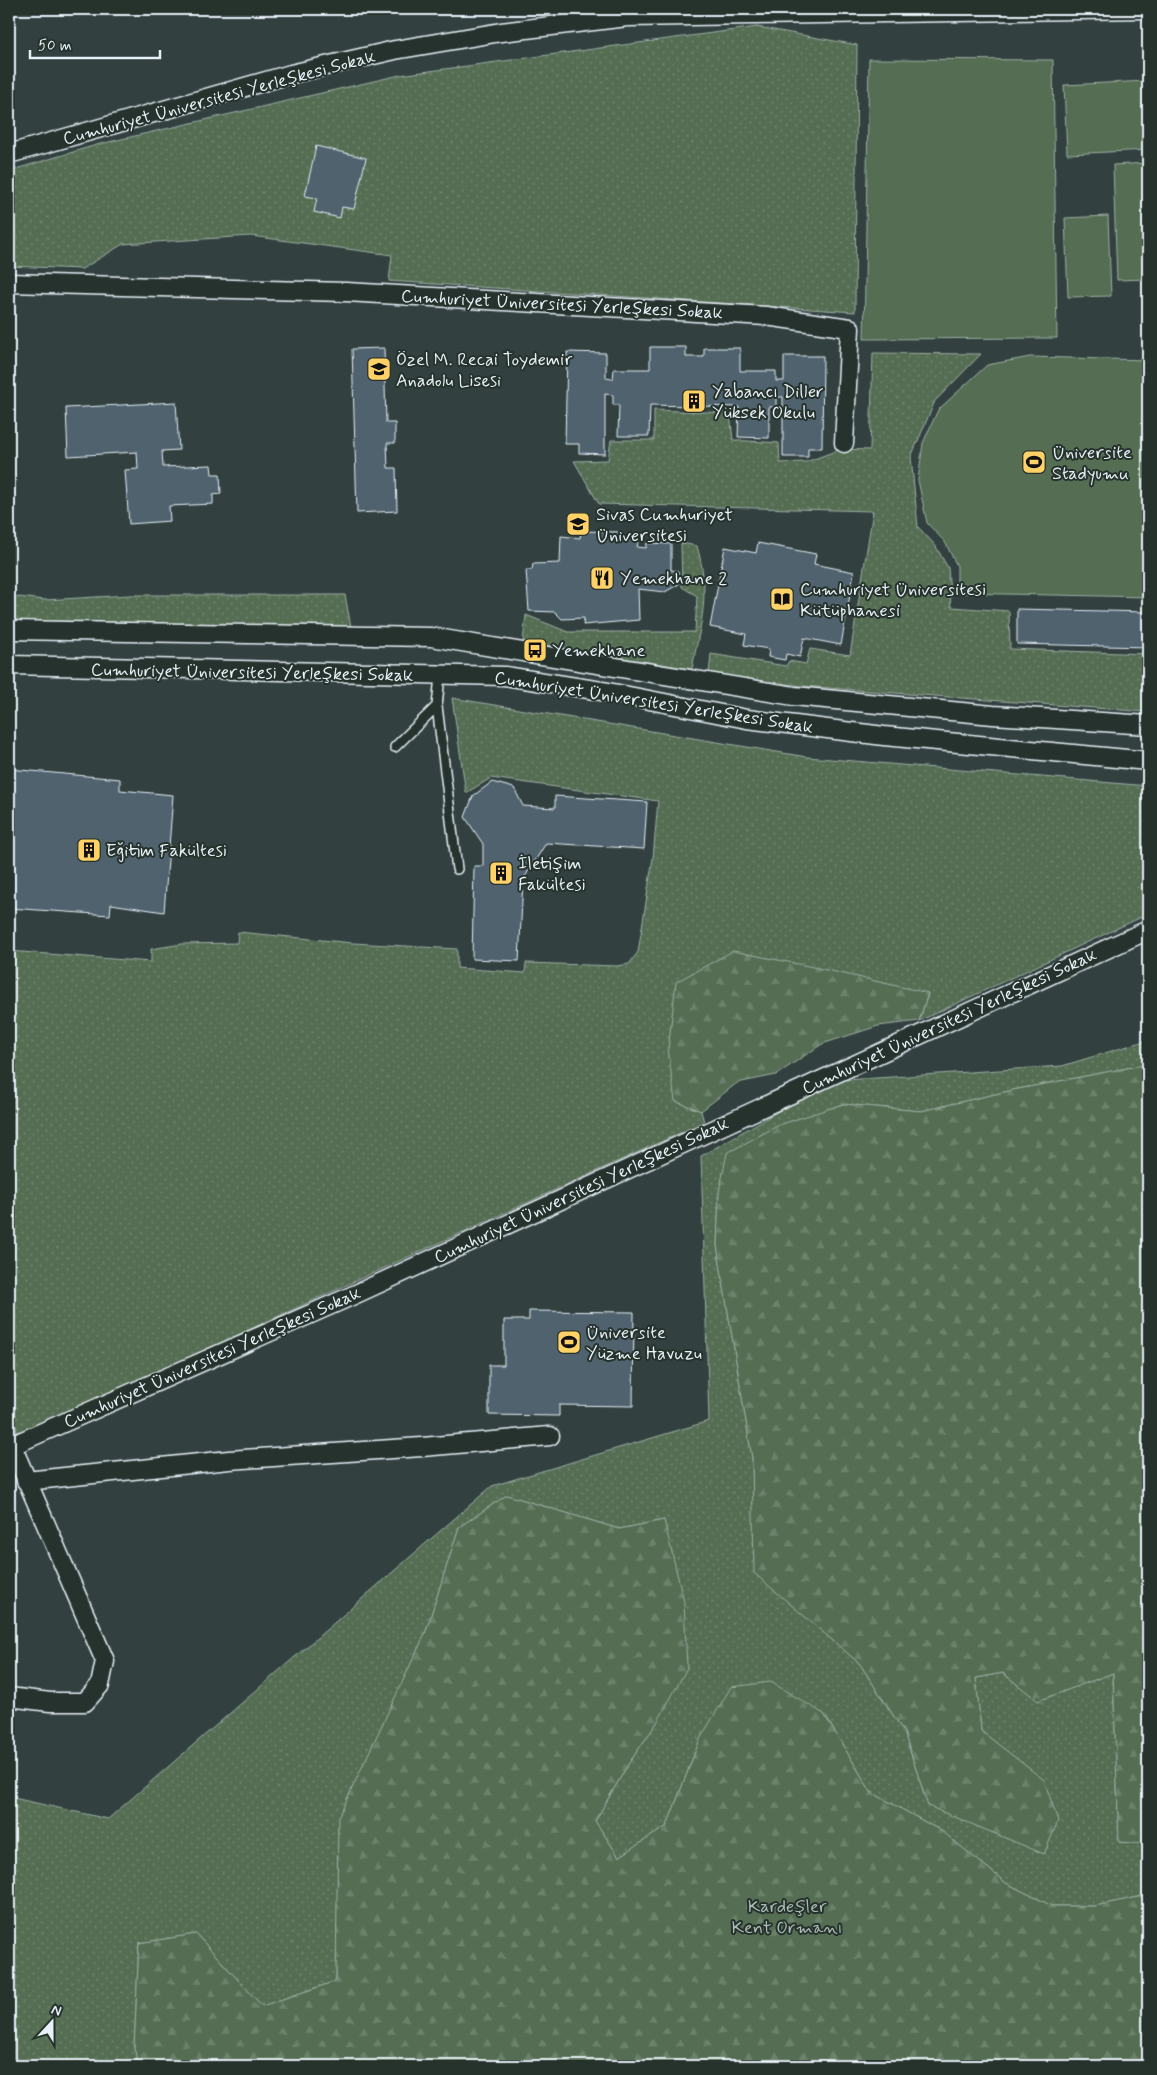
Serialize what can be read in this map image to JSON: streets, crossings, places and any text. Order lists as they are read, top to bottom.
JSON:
{
  "streets": {
    "street": ["Cumhuriyet Üniversitesi Yerleşkesi Sokak"]
  },
  "parks": ["Kardeşler Kent Ormanı"],
  "places": {
    "school or university": ["Özel M. Recai Toydemir Anadolu Lisesi", "Sivas Cumhuriyet Üniversitesi"],
    "building": ["Yabancı Diller Yüksek Okulu", "Eğitim Fakültesi", "İletişim Fakültesi"],
    "sports": ["Üniversite Stadyumu", "Üniversite Yüzme Havuzu"],
    "restaurant": ["Yemekhane 2"],
    "library": ["Cumhuriyet Üniversitesi Kütüphanesi"],
    "bus stop": ["Yemekhane"]
  },
  "scale_bar": "50 m",
  "north": "top"
}
